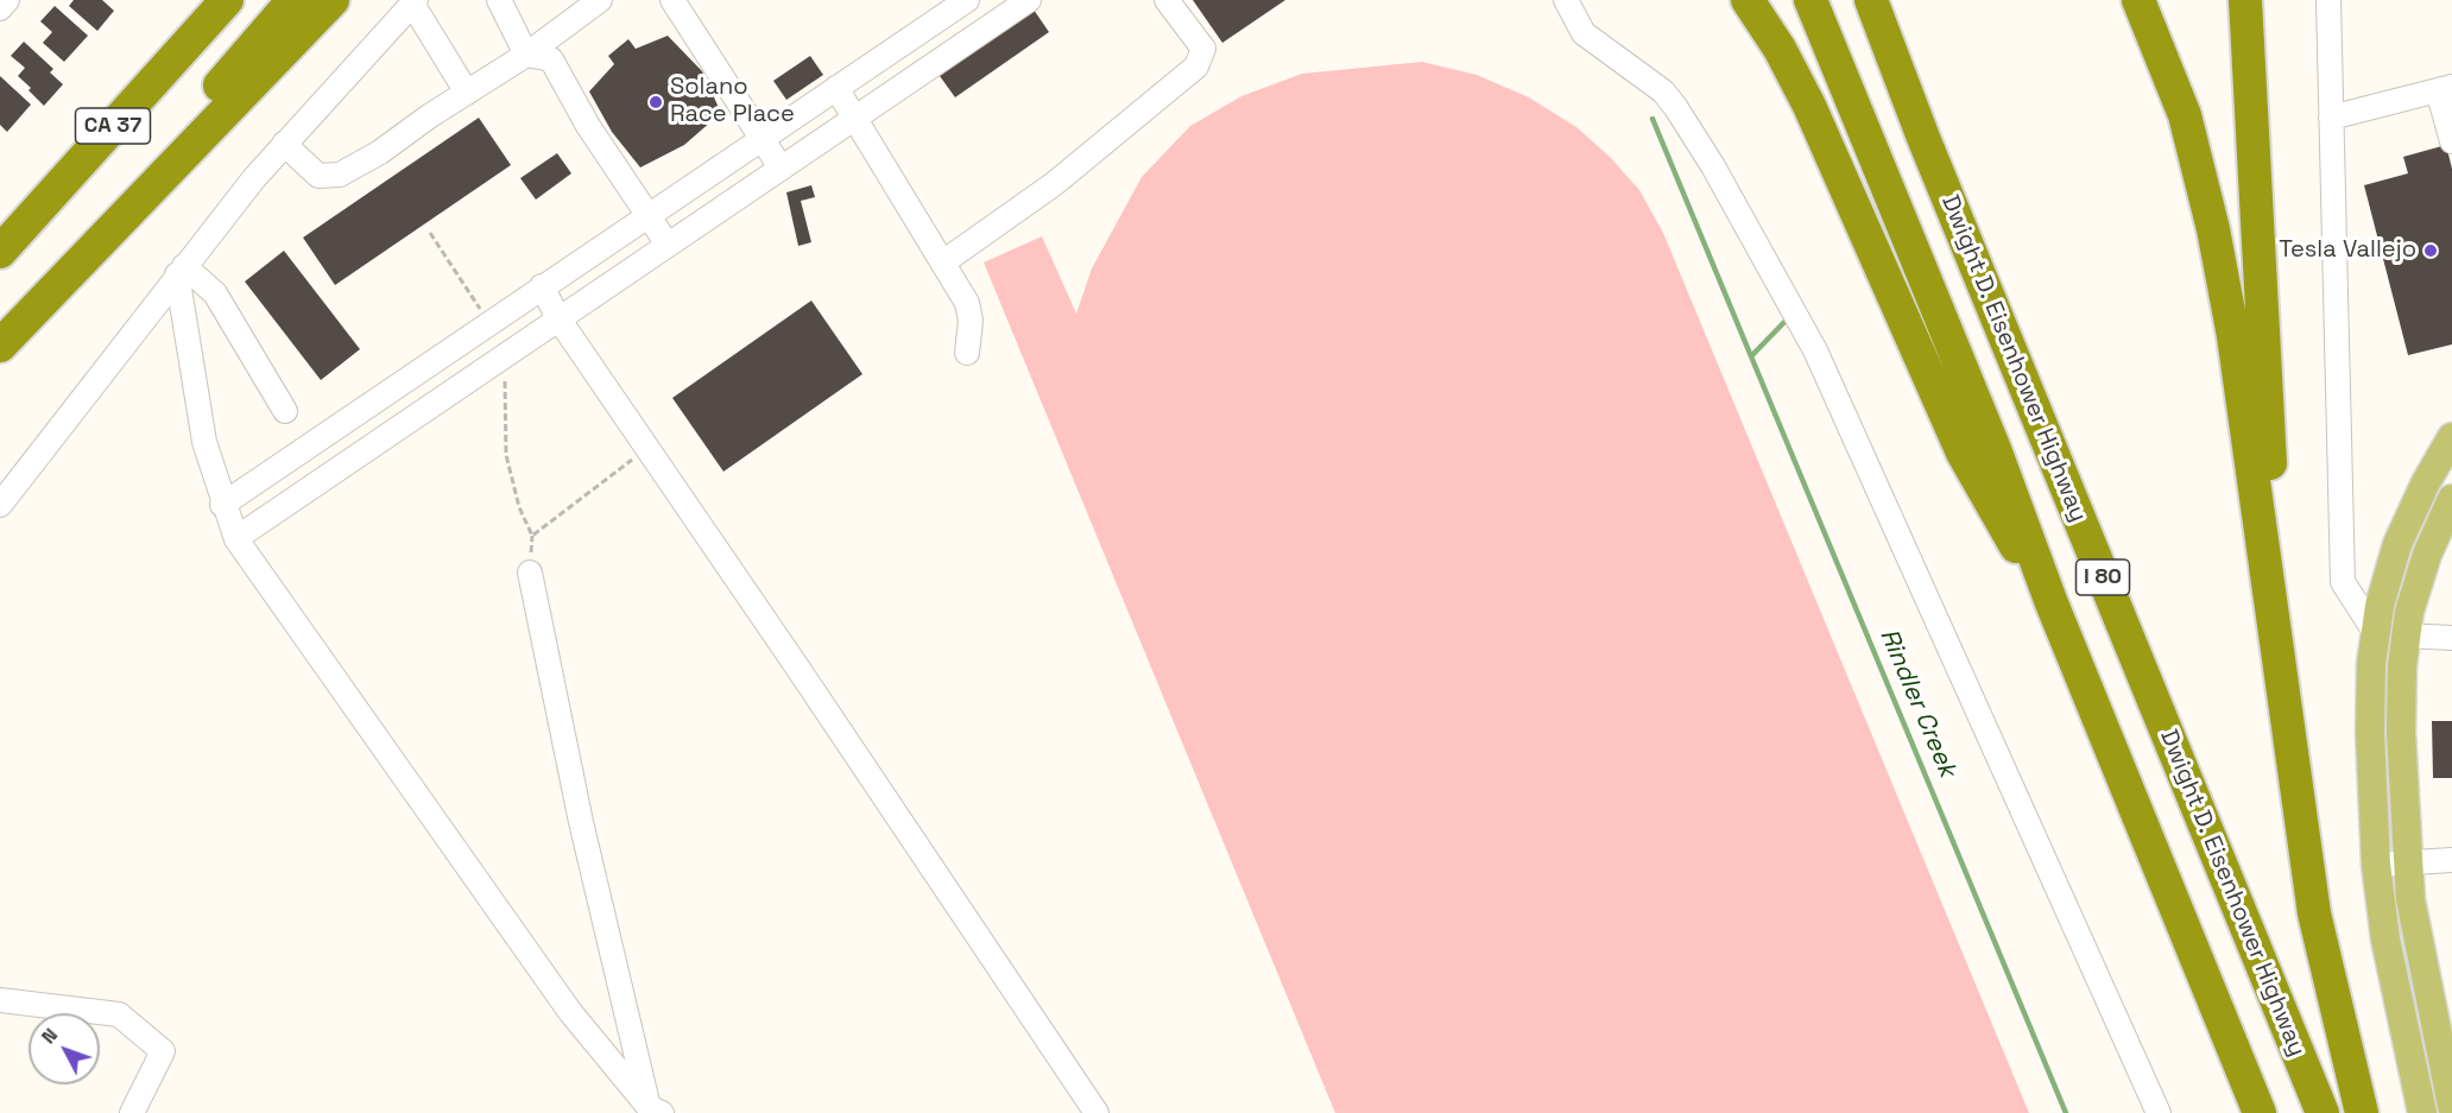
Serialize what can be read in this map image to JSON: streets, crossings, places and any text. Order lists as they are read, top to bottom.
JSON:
{
  "streets": {
    "highway": ["CA 37", "Dwight D. Eisenhower Highway", "I 80"]
  },
  "water": ["Rindler Creek"],
  "places": ["Solano Race Place", "Tesla Vallejo"],
  "north": "top left"
}
